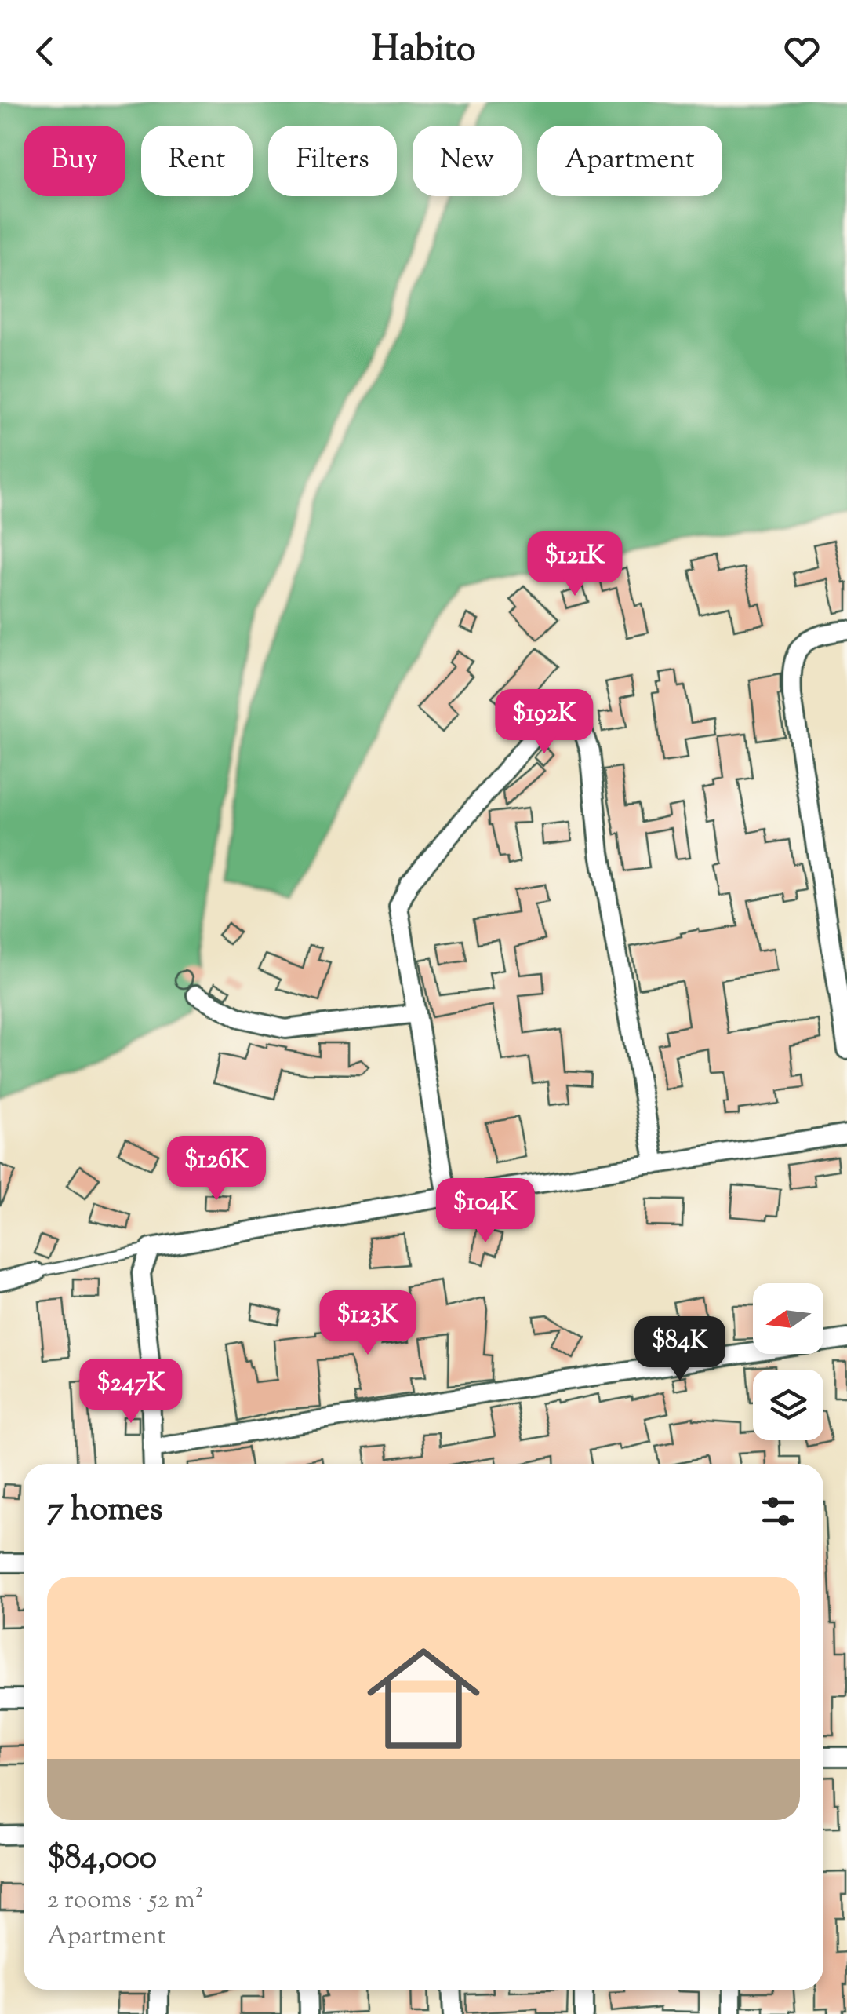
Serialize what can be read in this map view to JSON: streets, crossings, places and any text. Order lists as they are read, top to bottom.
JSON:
{
  "north": "left",
  "page": {
    "header": "Habito",
    "chip": [
      "Buy",
      "Rent",
      "Filters",
      "New",
      "Apartment"
    ],
    "price": [
      "$121K",
      "$192K",
      "$126K",
      "$104K",
      "$123K",
      "$84K",
      "$247K"
    ],
    "heading": "7 homes",
    "list": [
      {
        "name": "$84,000",
        "note": "2 rooms · 52 m² · Apartment"
      }
    ]
  }
}
